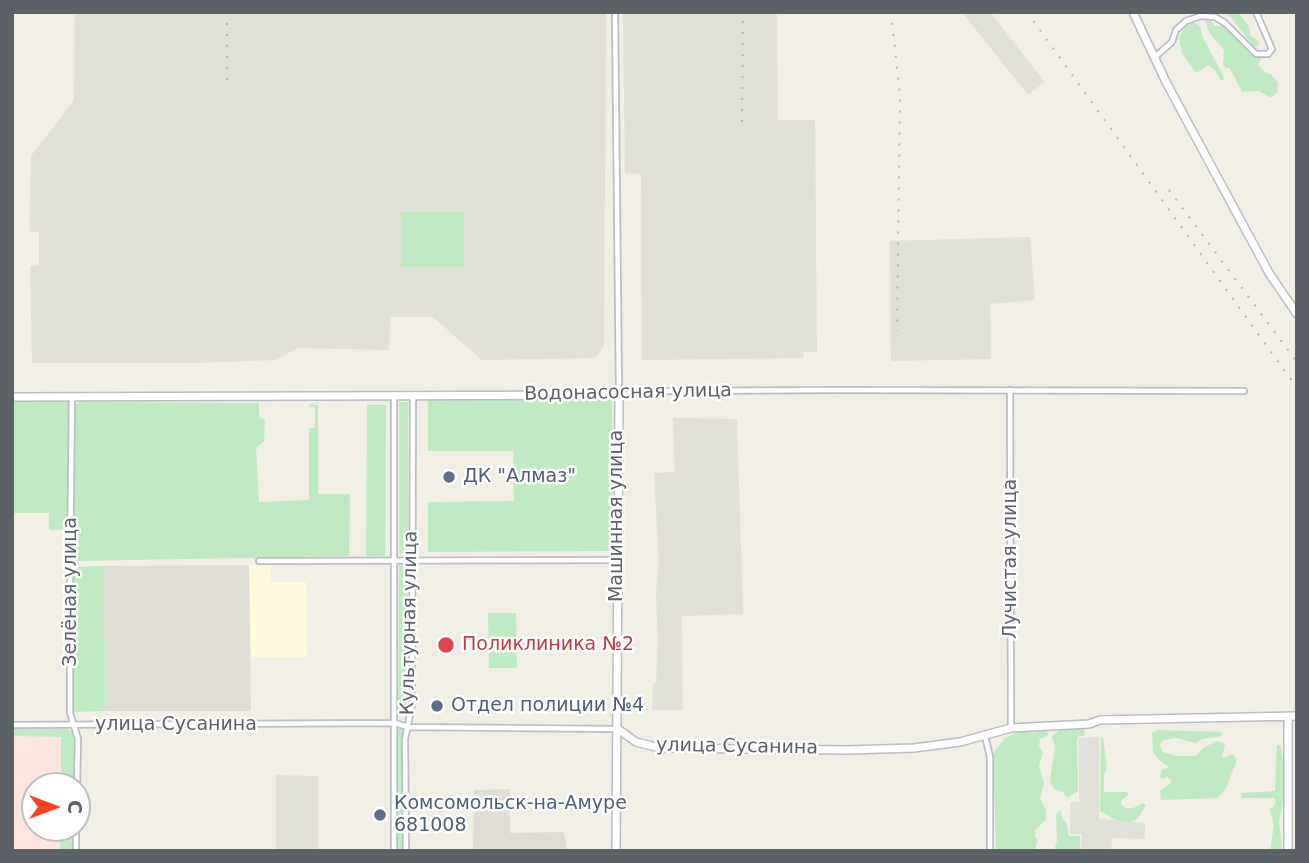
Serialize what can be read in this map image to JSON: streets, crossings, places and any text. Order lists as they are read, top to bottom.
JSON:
{
  "streets": {
    "street": [
      "Водонасосная улица",
      "Машинная улица",
      "Лучистая улица",
      "Зелёная улица",
      "Культурная улица",
      "улица Сусанина"
    ]
  },
  "crossings": [
    ["Водонасосная улица", "Машинная улица"],
    ["Водонасосная улица", "Лучистая улица"],
    ["Водонасосная улица", "Зелёная улица"],
    ["Водонасосная улица", "Культурная улица"],
    ["Машинная улица", "улица Сусанина"],
    ["Лучистая улица", "улица Сусанина"],
    ["Зелёная улица", "улица Сусанина"],
    ["Культурная улица", "улица Сусанина"]
  ],
  "places": [
    "ДК \"Алмаз\"",
    "Поликлиника №2",
    "Отдел полиции №4",
    "Комсомольск-на-Амуре 681008"
  ],
  "north": "right"
}
